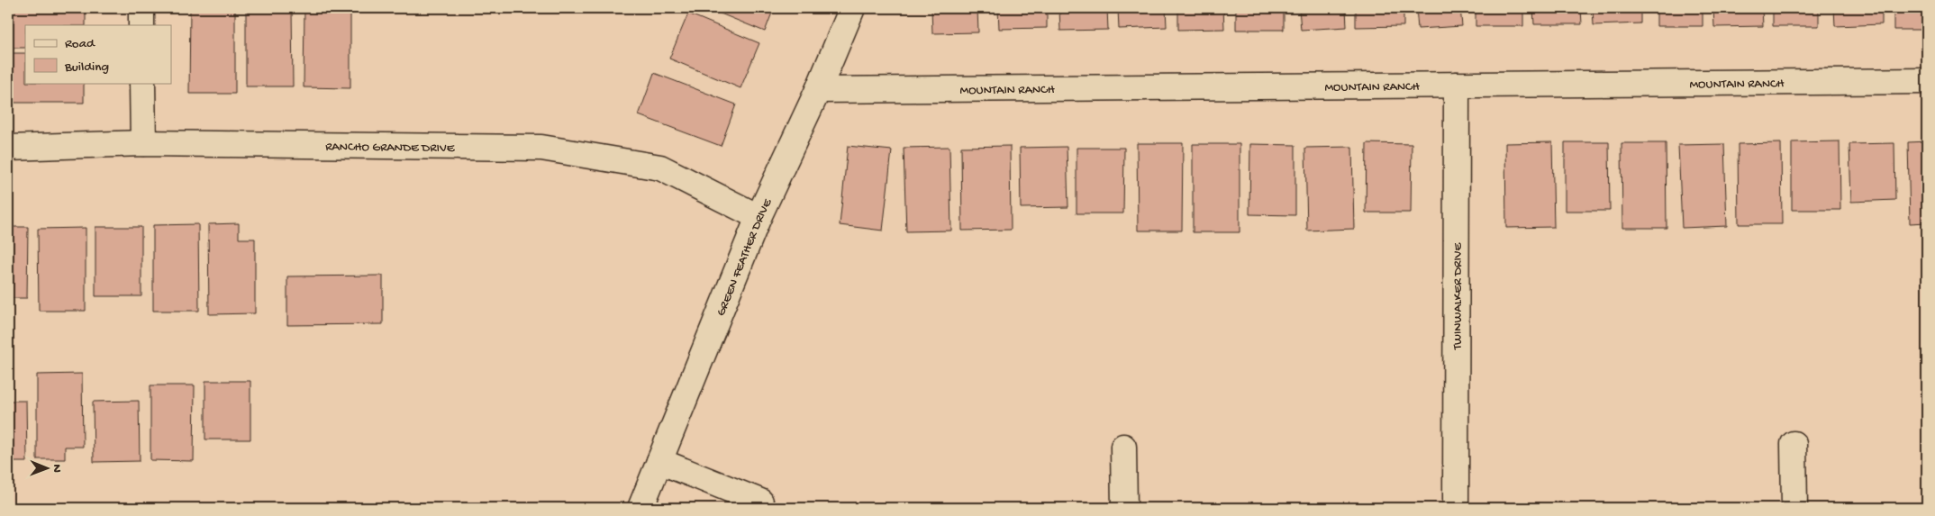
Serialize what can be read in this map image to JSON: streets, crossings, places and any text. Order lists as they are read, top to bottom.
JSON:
{
  "streets": {
    "street": [
      "MOUNTAIN RANCH",
      "RANCHO GRANDE DRIVE",
      "GREEN FEATHER DRIVE",
      "TWINWALKER DRIVE"
    ]
  },
  "crossings": [
    ["MOUNTAIN RANCH", "GREEN FEATHER DRIVE"],
    ["MOUNTAIN RANCH", "TWINWALKER DRIVE"],
    ["RANCHO GRANDE DRIVE", "GREEN FEATHER DRIVE"]
  ],
  "legend": ["Road", "Building"],
  "north": "right"
}
